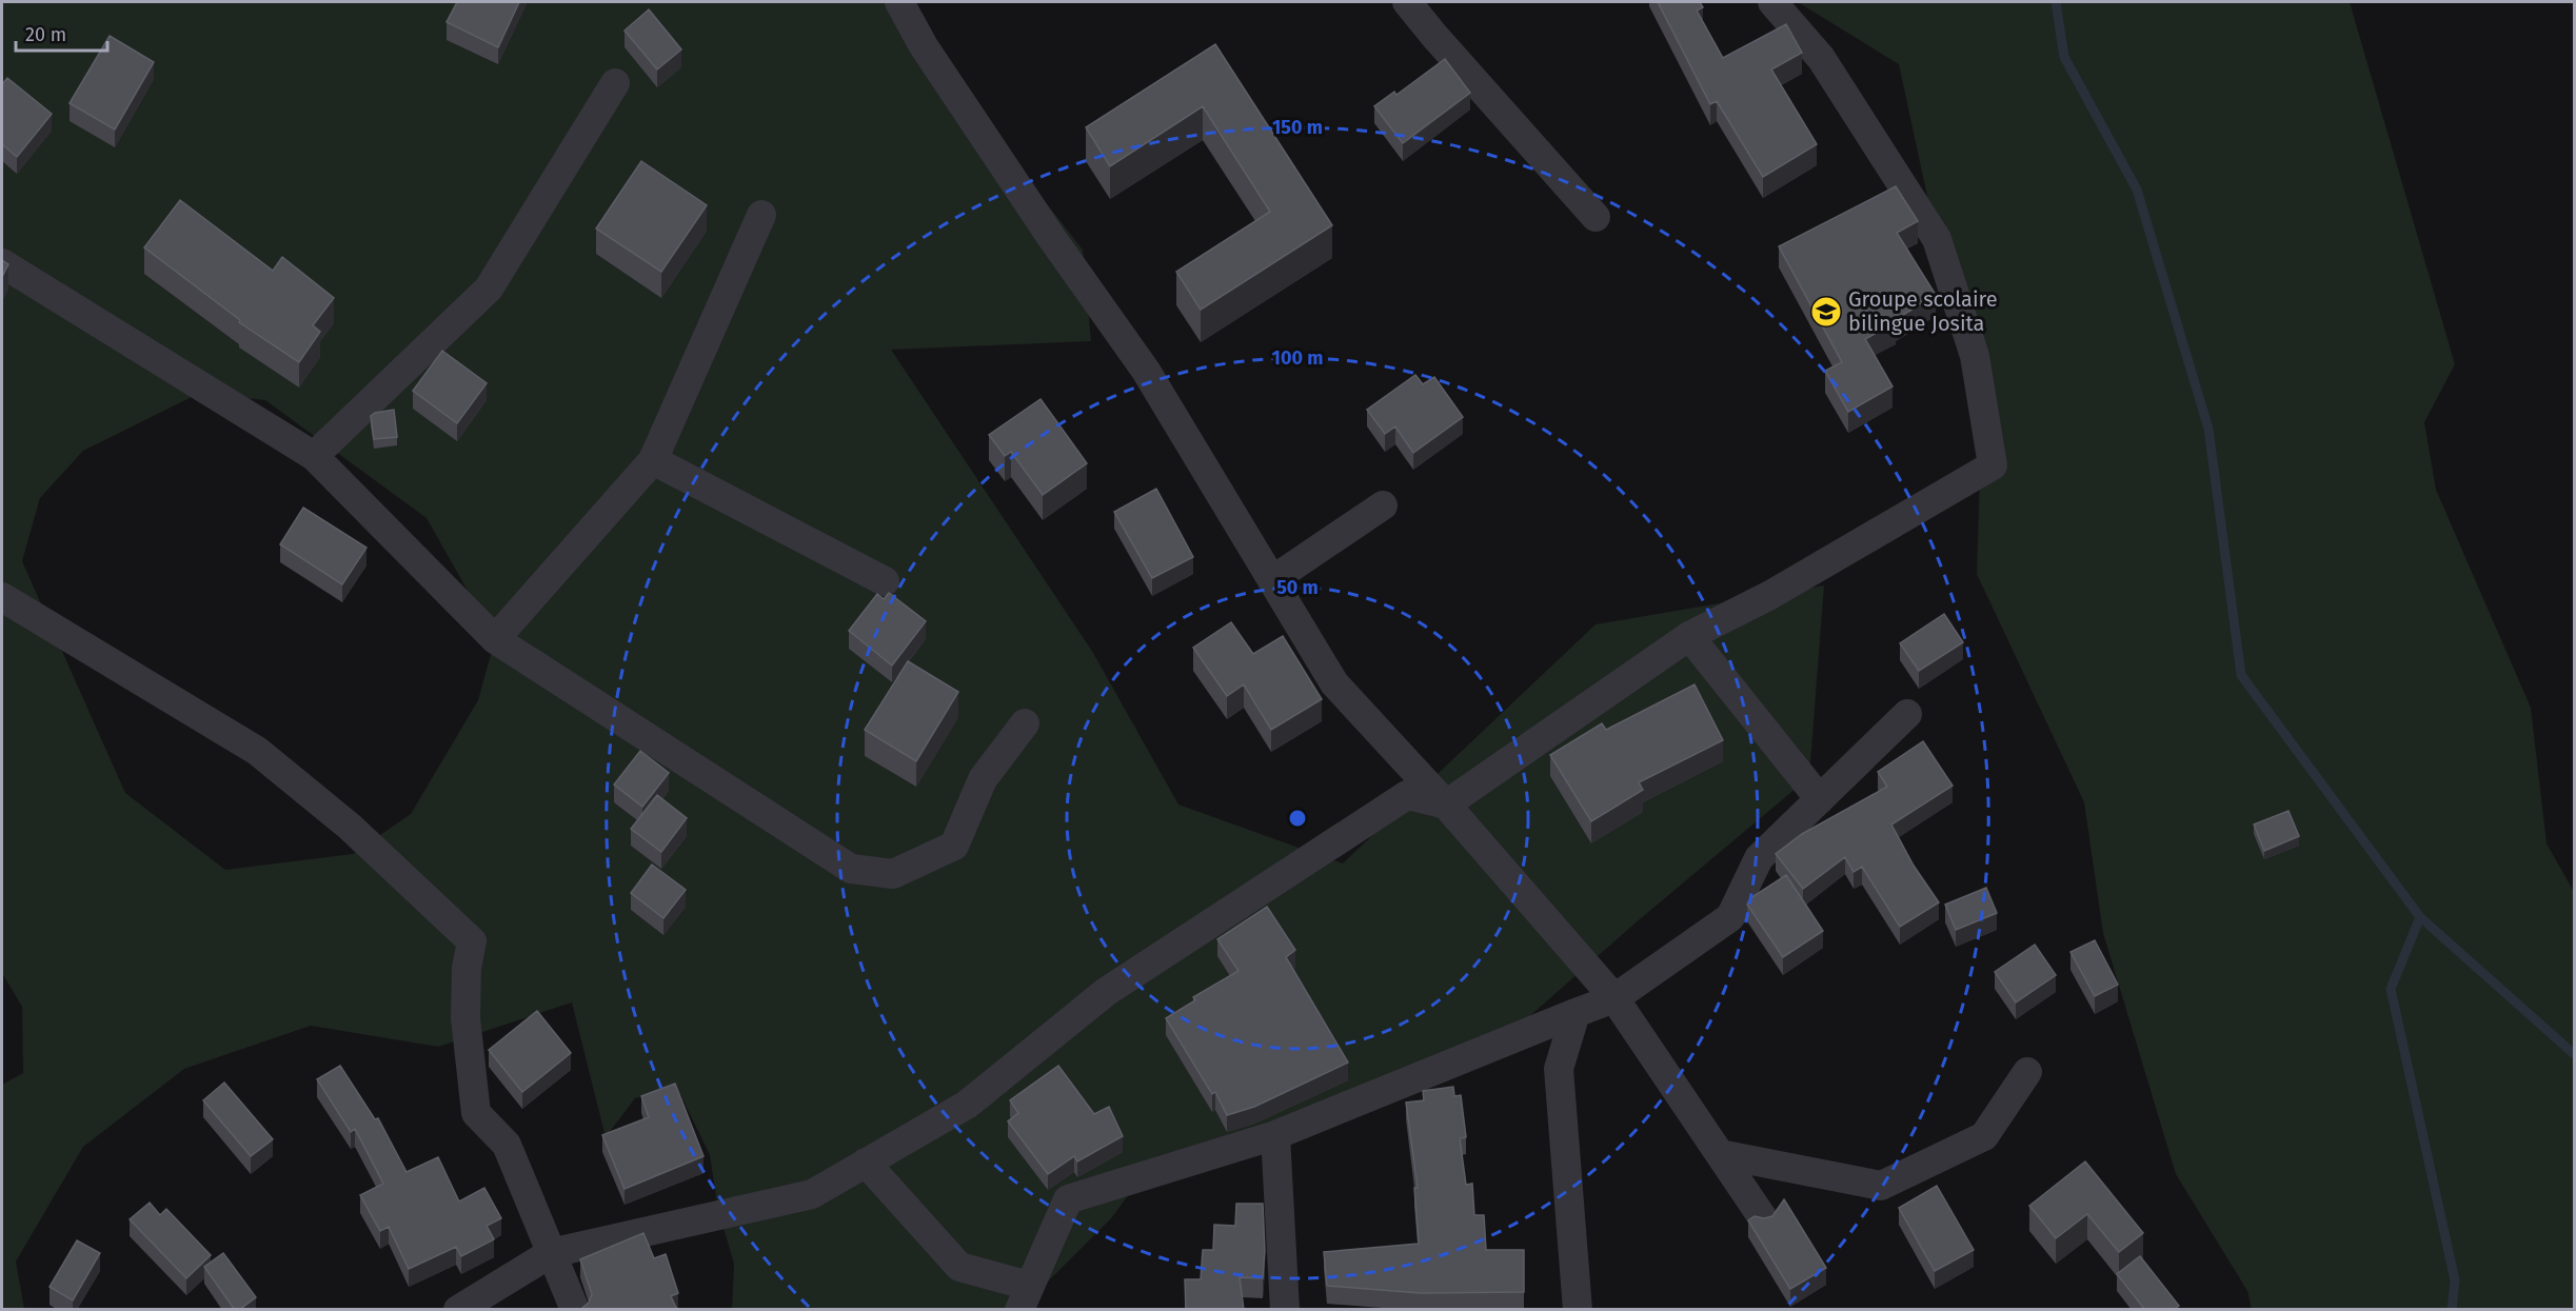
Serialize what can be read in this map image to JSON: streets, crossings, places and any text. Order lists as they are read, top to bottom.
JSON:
{
  "places": {
    "school or university": ["Groupe scolaire bilingue Josita"]
  },
  "scale_bar": "20 m",
  "rings": ["150 m", "100 m", "50 m"]
}
